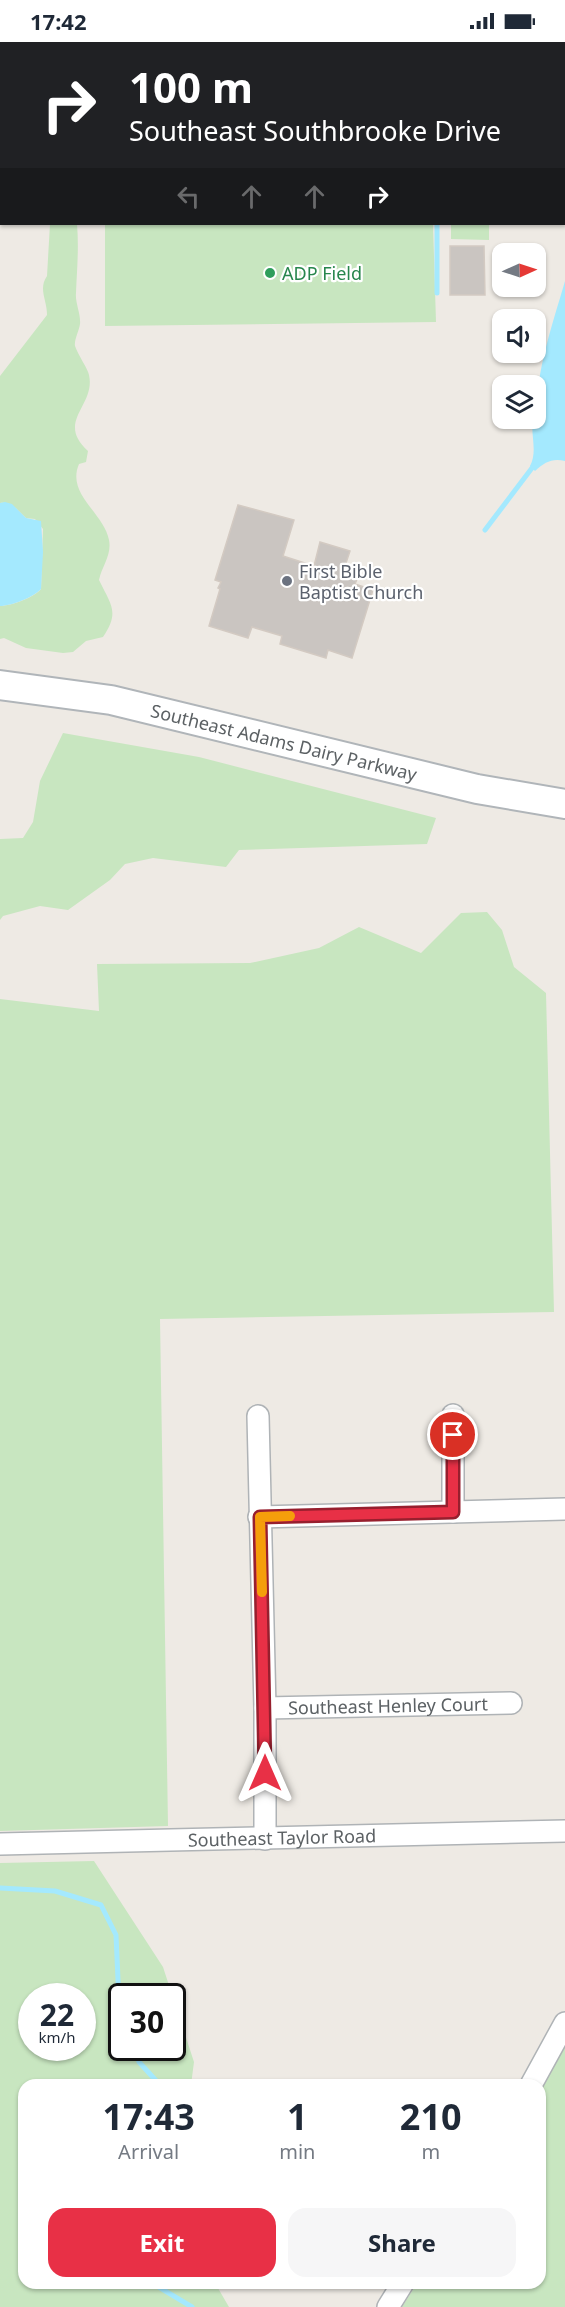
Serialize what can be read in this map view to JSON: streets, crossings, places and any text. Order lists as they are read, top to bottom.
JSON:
{
  "streets": {
    "main road": ["Southeast Adams Dairy Parkway"],
    "street": ["Southeast Henley Court", "Southeast Taylor Road"]
  },
  "places": ["ADP Field", "First Bible Baptist Church"],
  "north": "right",
  "page": {
    "status": "17:42",
    "turn": ["100 m", "Southeast Southbrooke Drive"],
    "speed": "22 km/h",
    "limit": "30",
    "eta": [
      "17:43",
      "Arrival",
      "1",
      "min",
      "210",
      "m"
    ],
    "buttons": ["Exit", "Share"]
  }
}
